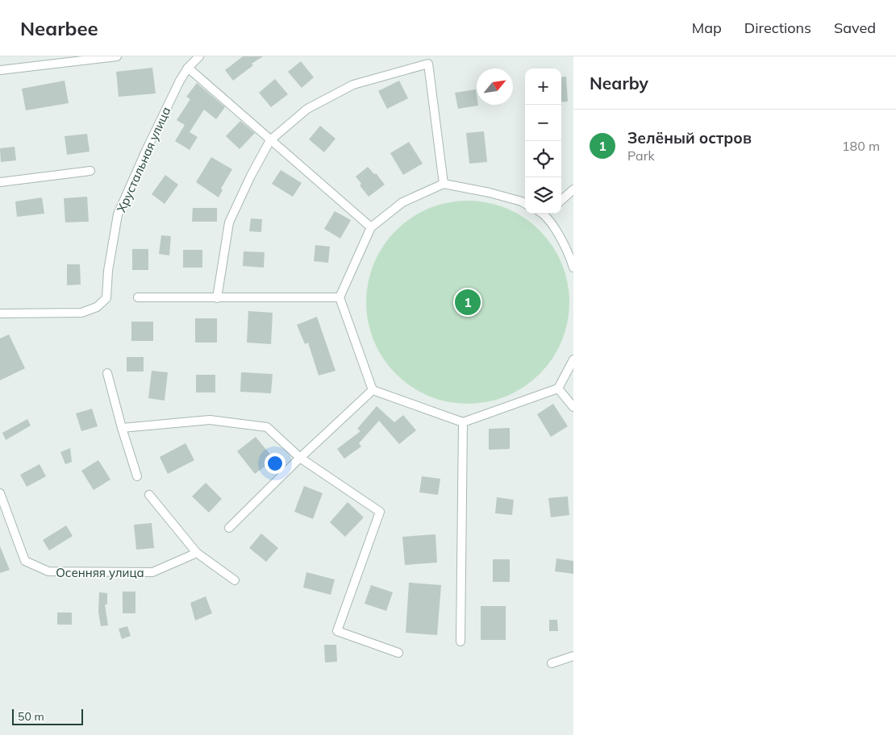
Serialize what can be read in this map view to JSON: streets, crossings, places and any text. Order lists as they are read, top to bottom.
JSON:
{
  "streets": {
    "street": ["Хрустальная улица", "Осенняя улица"]
  },
  "scale_bar": "50 m",
  "north": "top right",
  "page": {
    "header": "Nearbee",
    "nav": ["Map", "Directions", "Saved"],
    "heading": "Nearby",
    "map_buttons": ["+", "−"],
    "list": [
      {
        "mark": "1",
        "name": "Зелёный остров",
        "note": "Park",
        "value": "180 m"
      }
    ],
    "pins": "1",
    "scale": "50 m"
  }
}
